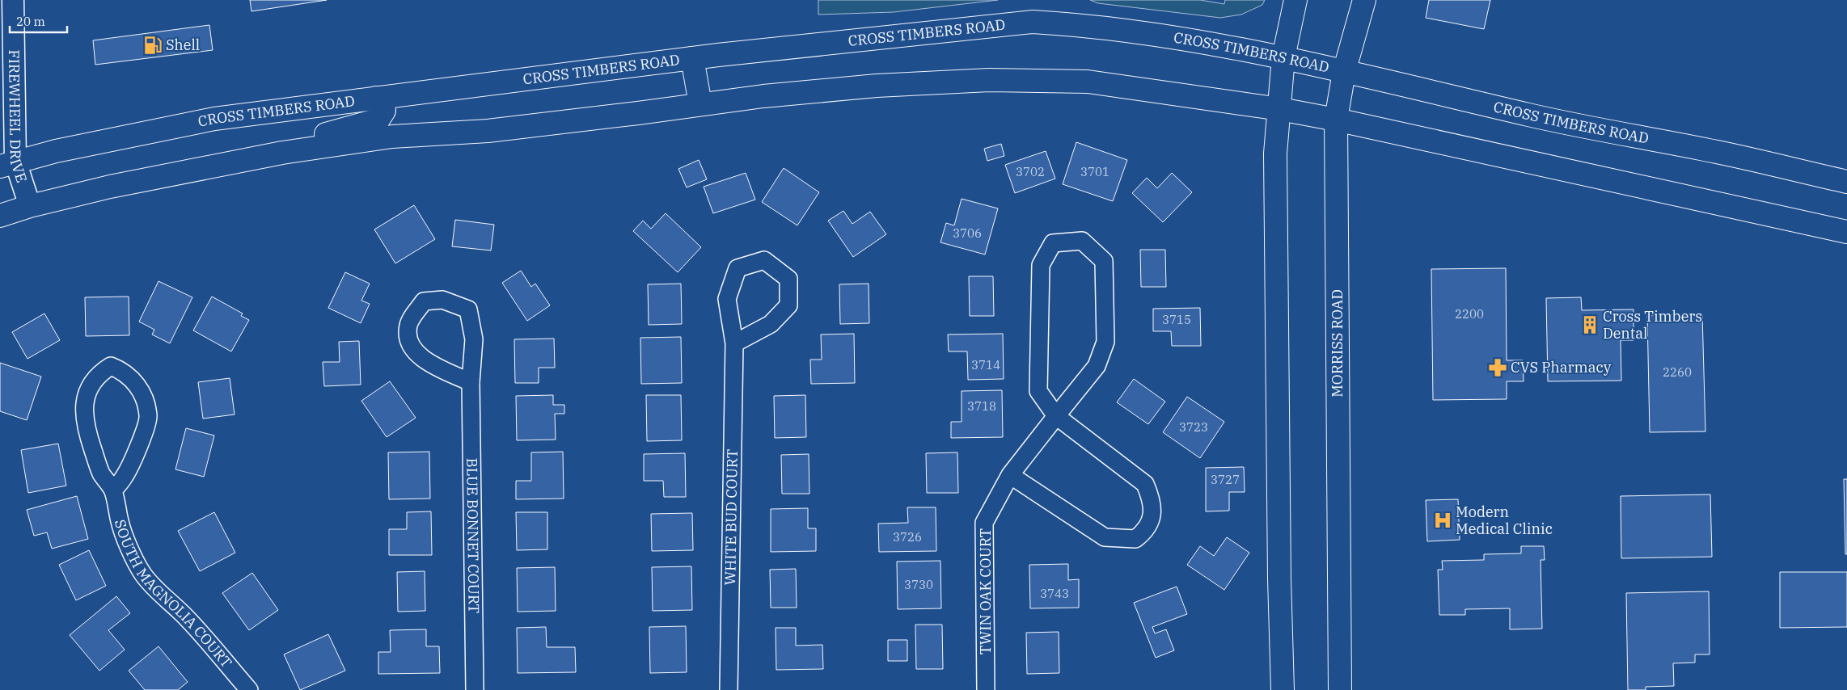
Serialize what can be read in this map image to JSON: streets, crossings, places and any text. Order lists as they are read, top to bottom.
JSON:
{
  "streets": {
    "main road": ["CROSS TIMBERS ROAD", "MORRISS ROAD"],
    "street": [
      "FIREWHEEL DRIVE",
      "WHITE BUD COURT",
      "BLUE BONNET COURT",
      "TWIN OAK COURT",
      "SOUTH MAGNOLIA COURT"
    ]
  },
  "crossings": [
    ["CROSS TIMBERS ROAD", "FIREWHEEL DRIVE"],
    ["CROSS TIMBERS ROAD", "MORRISS ROAD"]
  ],
  "places": {
    "fuel station": ["Shell"],
    "building": ["Cross Timbers Dental"],
    "pharmacy": ["CVS Pharmacy"],
    "hospital": ["Modern Medical Clinic"]
  },
  "house_numbers": [
    "3702",
    "3701",
    "3706",
    "2200",
    "3715",
    "3714",
    "2260",
    "3718",
    "3723",
    "3727",
    "3726",
    "3730",
    "3743"
  ],
  "scale_bar": "20 m"
}
